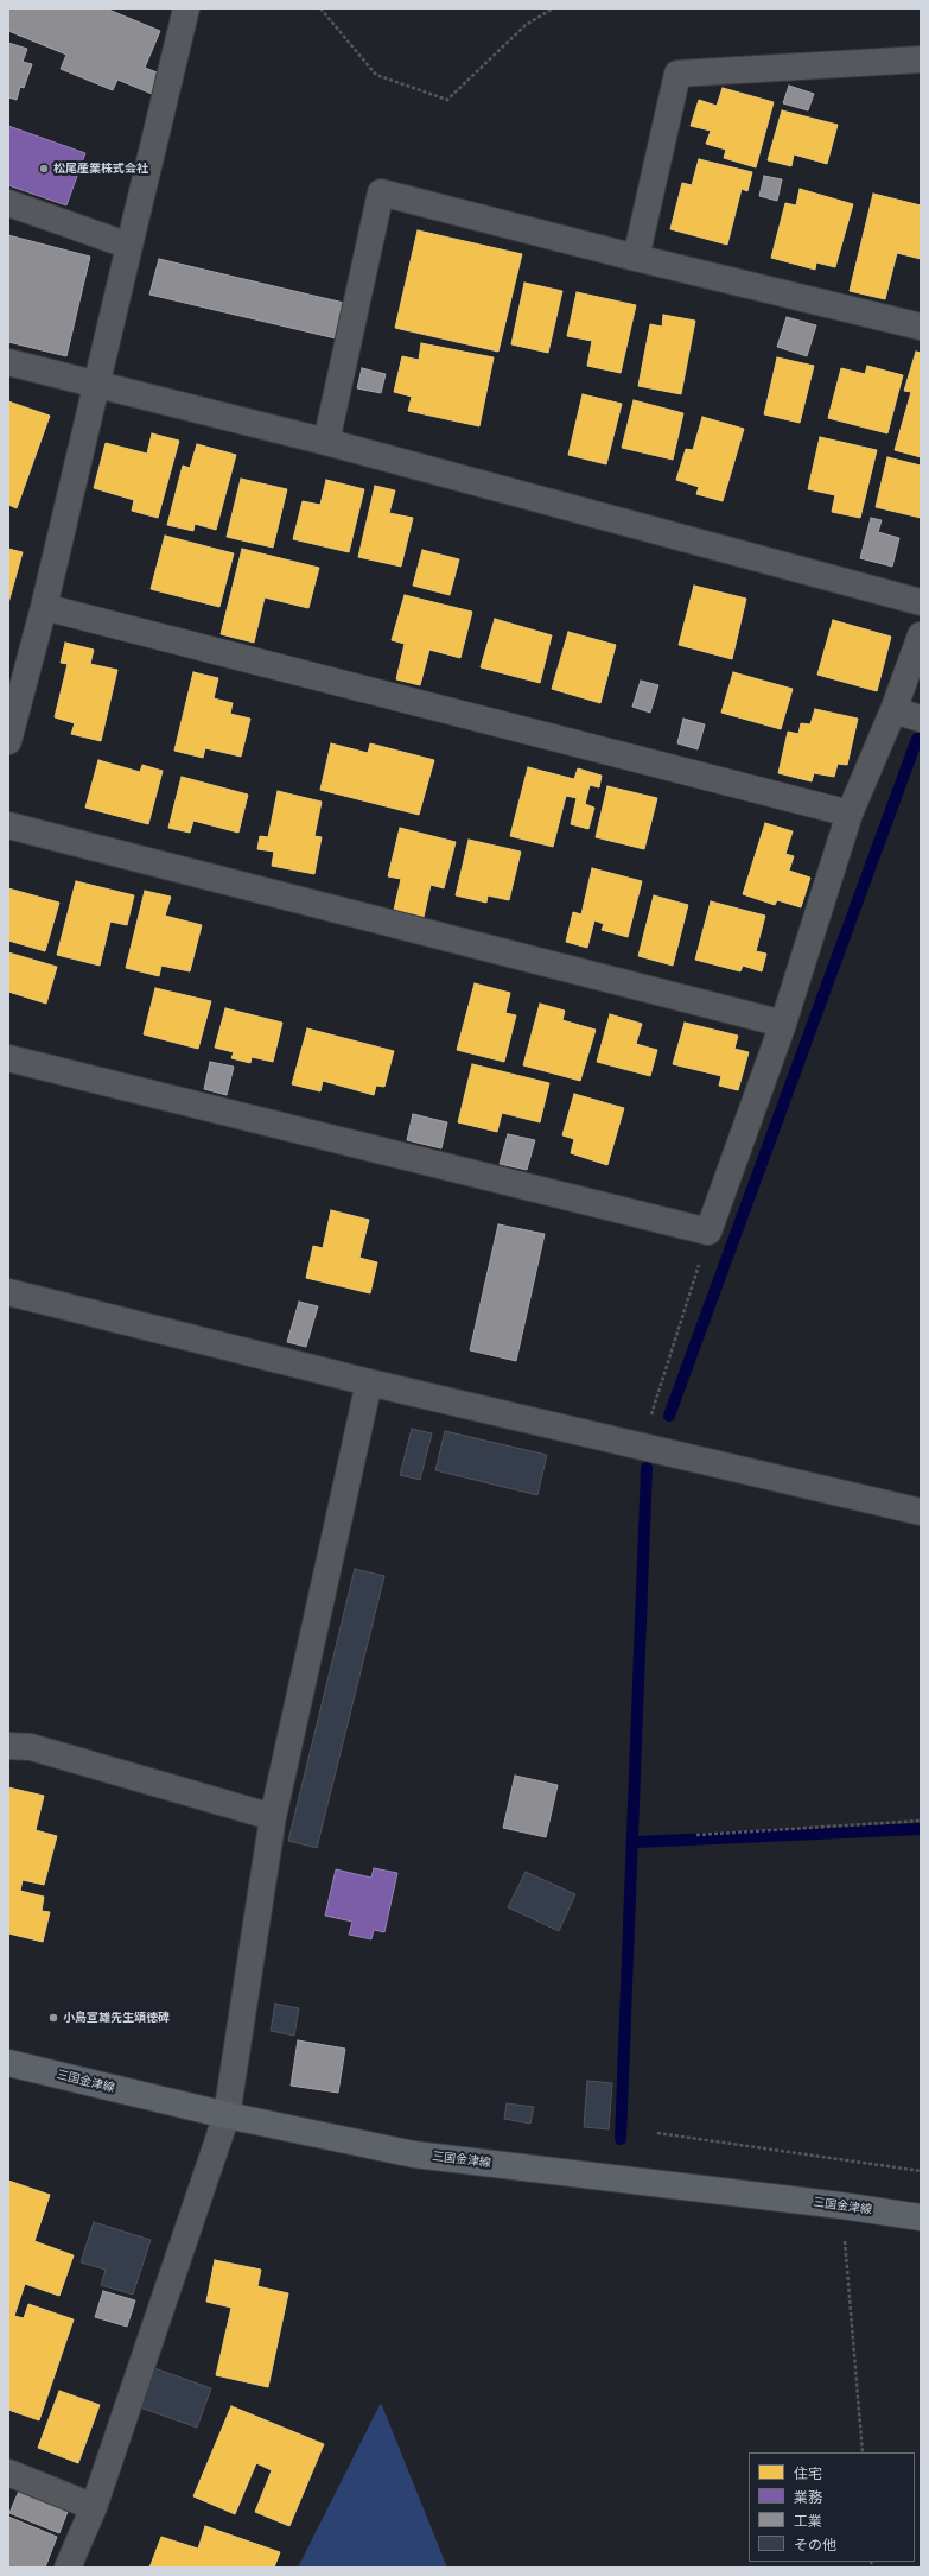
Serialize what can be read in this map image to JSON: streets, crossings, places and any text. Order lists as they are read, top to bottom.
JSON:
{
  "streets": {
    "main road": ["三国金津線"]
  },
  "places": ["松尾産業株式会社", "小島宣雄先生頌徳碑"],
  "legend": [
    "住宅",
    "業務",
    "工業",
    "その他"
  ]
}
